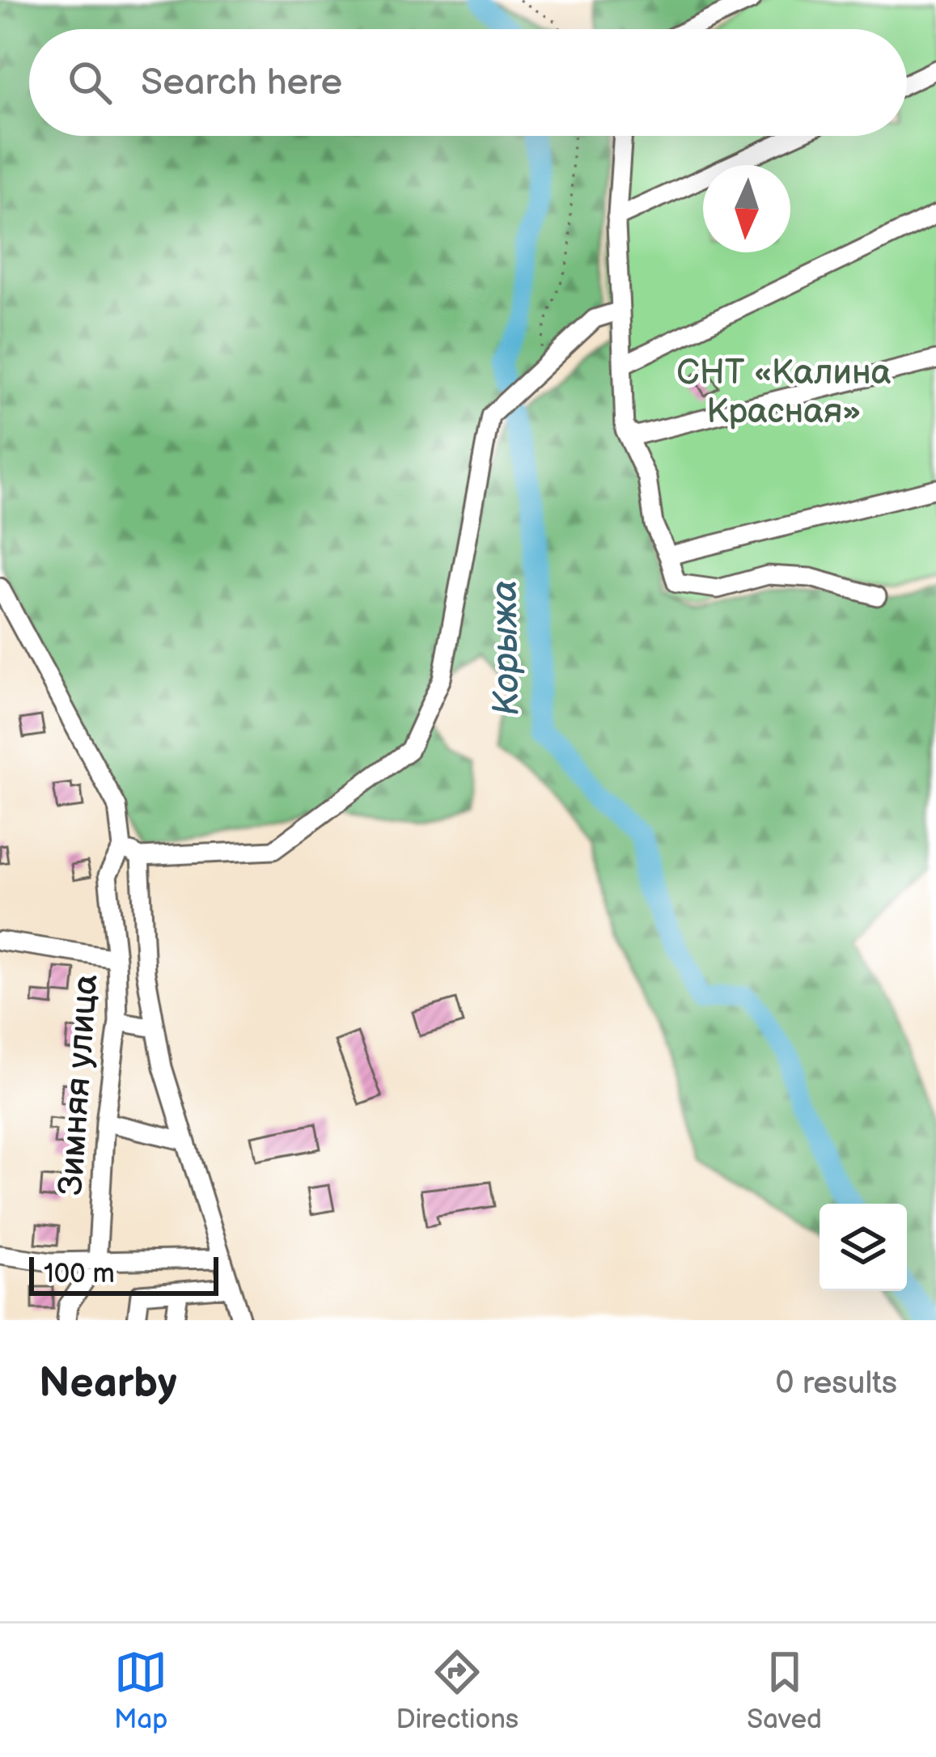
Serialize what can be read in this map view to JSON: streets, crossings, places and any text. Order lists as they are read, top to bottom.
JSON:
{
  "streets": {
    "street": ["Зимняя улица"]
  },
  "water": ["Корыжа"],
  "parks": ["СНТ «Калина Красная»"],
  "scale_bar": "100 m",
  "north": "bottom",
  "page": {
    "search": "Search here",
    "scale": "100 m",
    "heading": ["Nearby", "0 results"],
    "nav": ["Map", "Directions", "Saved"]
  }
}
